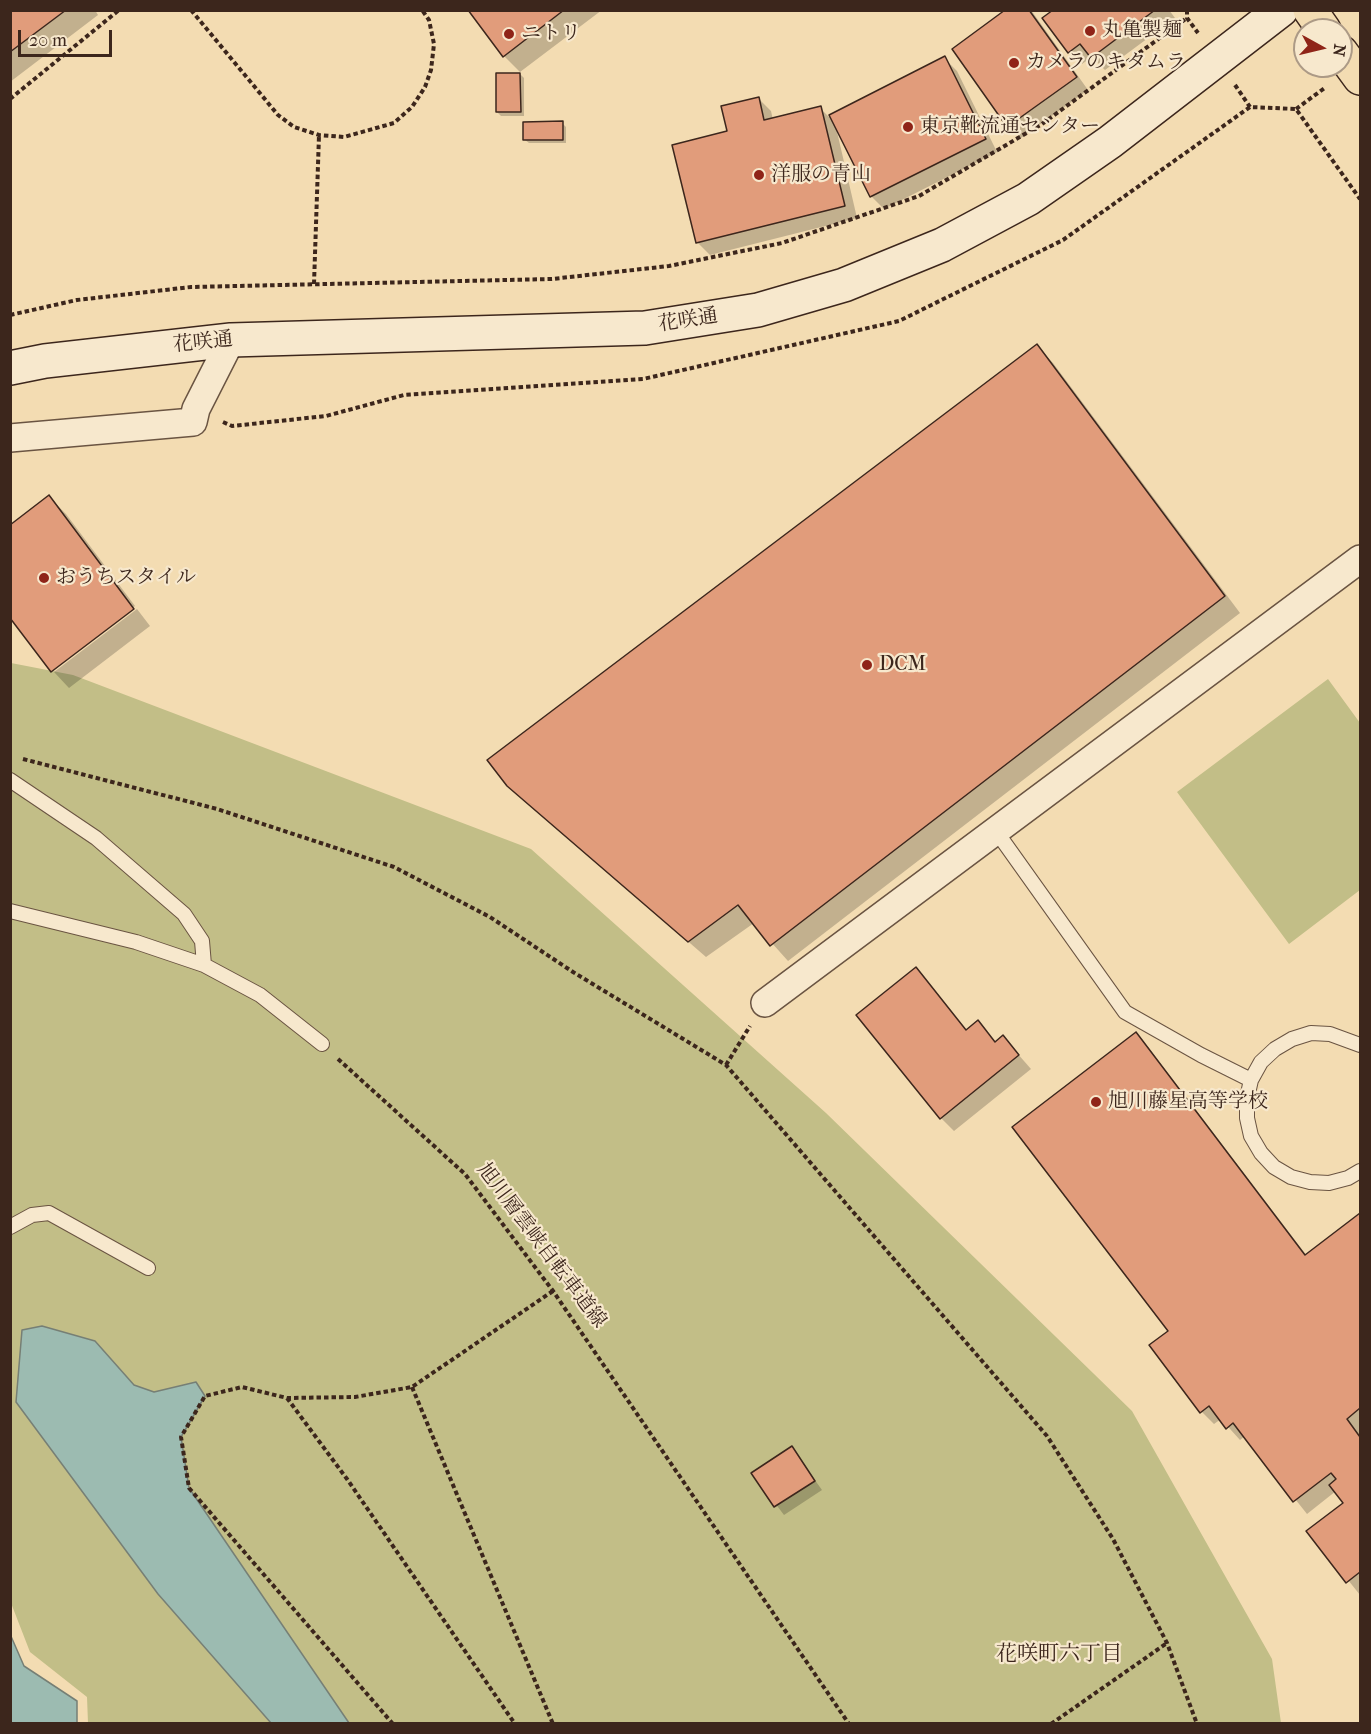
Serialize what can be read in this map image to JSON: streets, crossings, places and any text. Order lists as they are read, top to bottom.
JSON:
{
  "streets": {
    "street": ["花咲通"],
    "path": ["旭川層雲峡自転車道線"]
  },
  "districts": ["花咲町六丁目"],
  "places": [
    "丸亀製麺",
    "ニトリ",
    "カメラのキタムラ",
    "東京靴流通センター",
    "洋服の青山",
    "おうちスタイル",
    "DCM",
    "旭川藤星高等学校"
  ],
  "scale_bar": "20 m",
  "north": "right"
}
